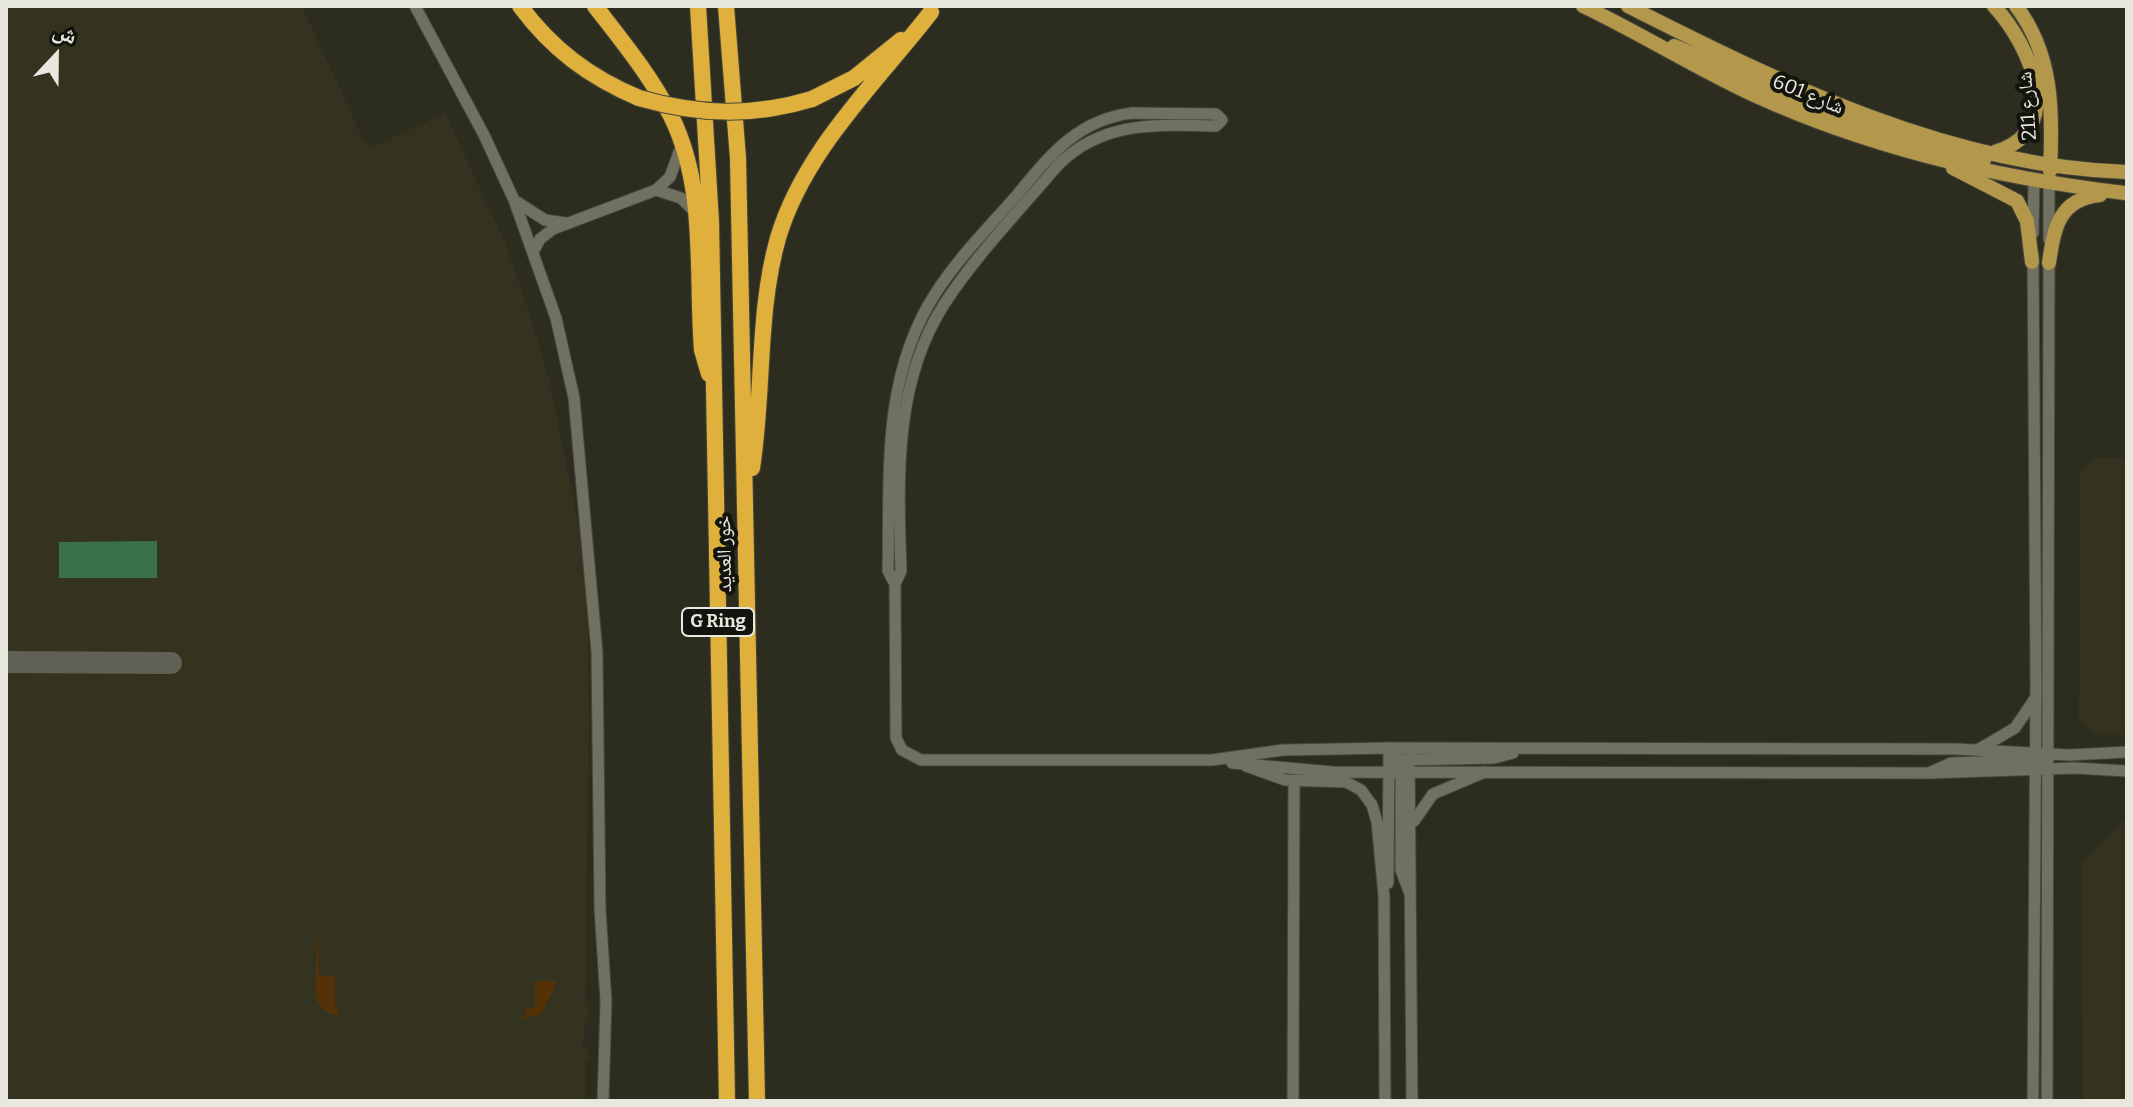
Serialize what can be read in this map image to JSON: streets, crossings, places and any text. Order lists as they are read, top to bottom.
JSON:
{
  "streets": {
    "highway": ["خور العديد", "G Ring"],
    "main road": ["شارع 601", "شارع 211"]
  },
  "crossings": [
    ["شارع 601", "شارع 211"]
  ],
  "north": "top"
}
